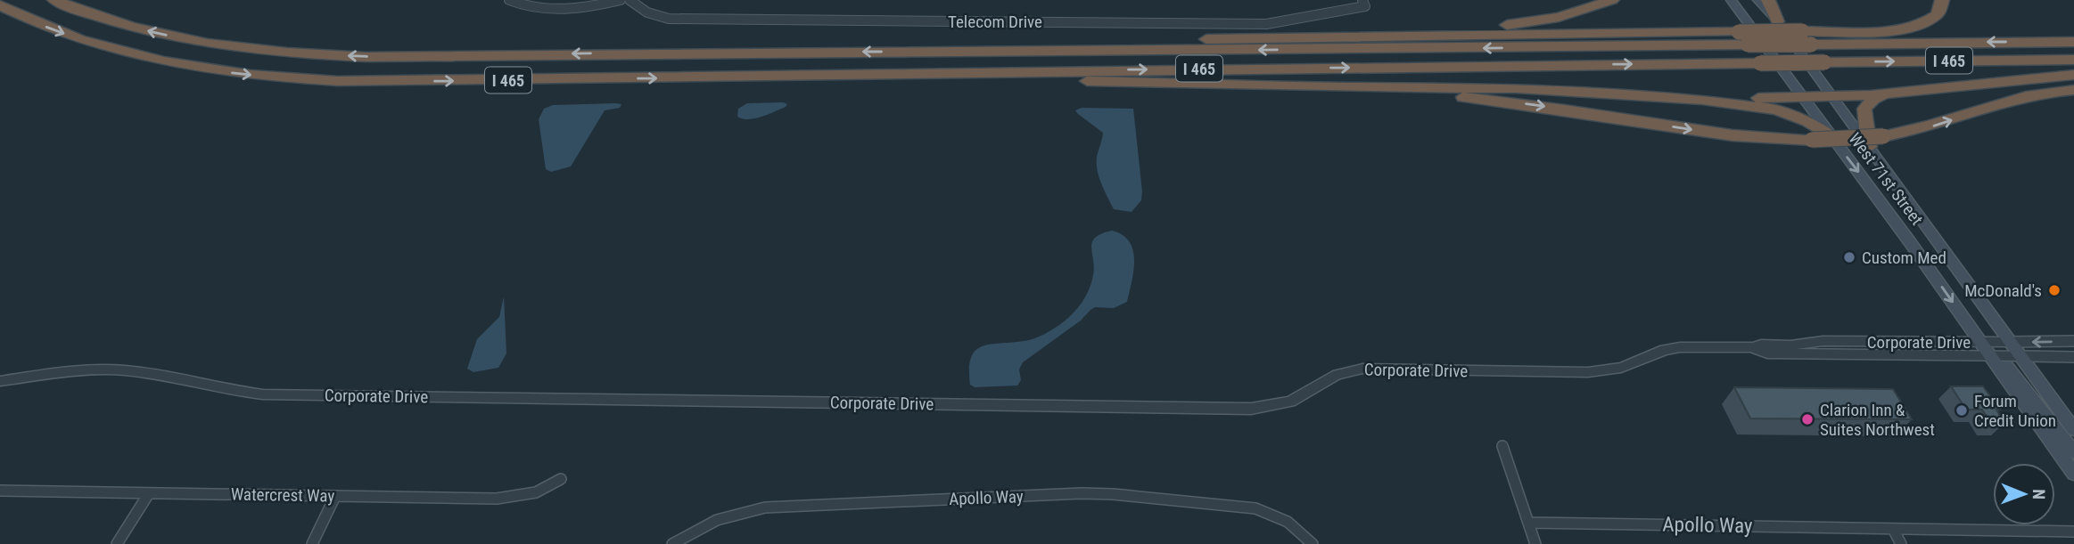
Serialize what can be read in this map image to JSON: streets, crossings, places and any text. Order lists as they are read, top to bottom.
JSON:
{
  "streets": {
    "highway": ["I 465"],
    "main road": ["West 71st Street"],
    "street": [
      "Telecom Drive",
      "Corporate Drive",
      "Watercrest Way",
      "Apollo Way"
    ]
  },
  "crossings": [
    ["West 71st Street", "Corporate Drive"]
  ],
  "places": [
    "Custom Med",
    "McDonald's",
    "Forum Credit Union",
    "Clarion Inn & Suites Northwest"
  ],
  "north": "right"
}
